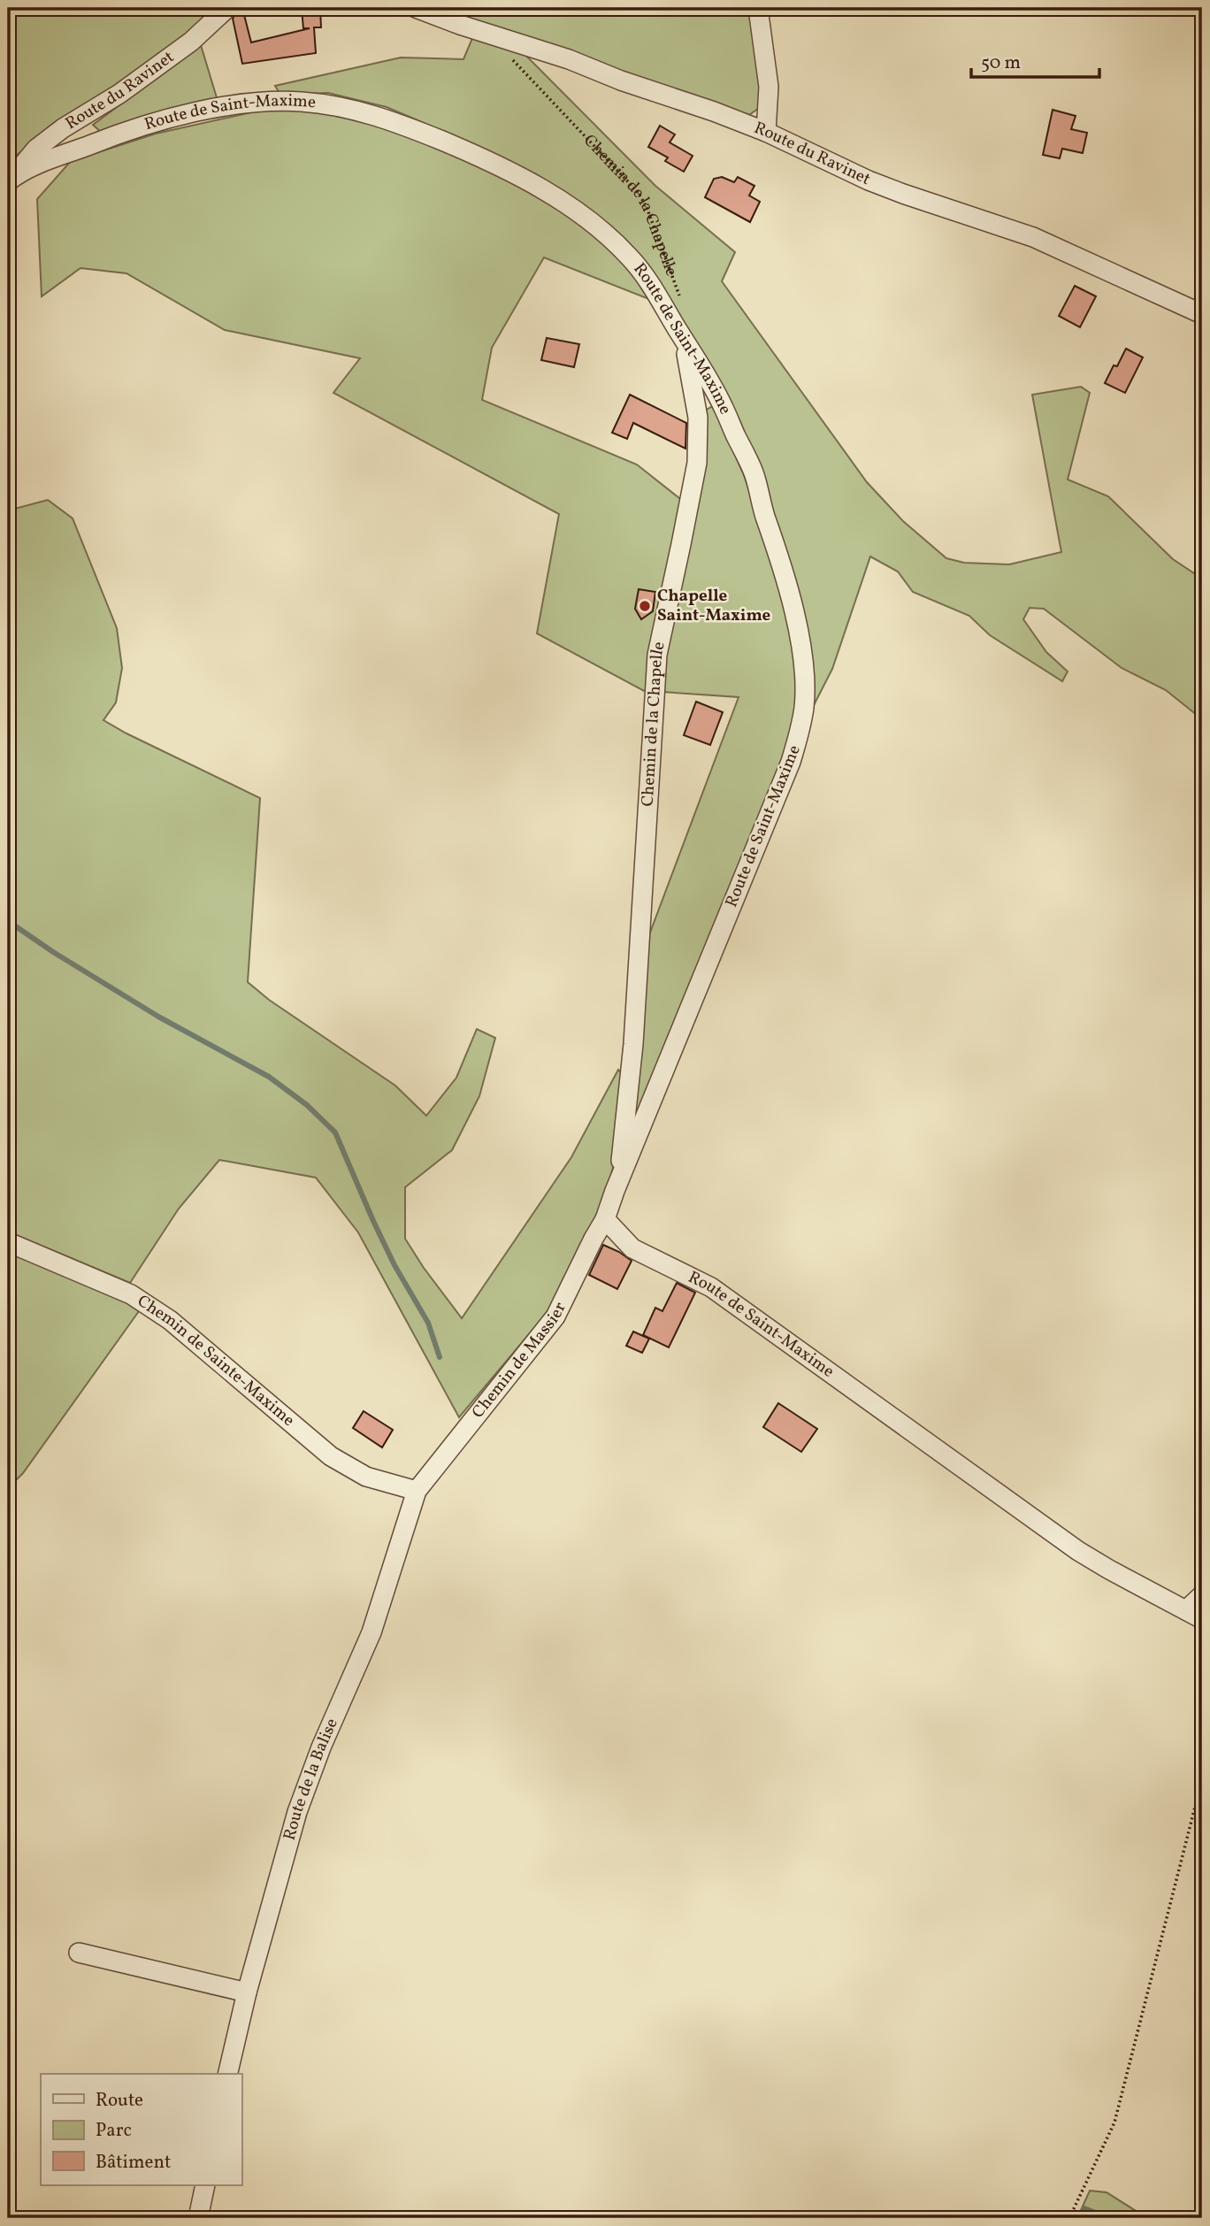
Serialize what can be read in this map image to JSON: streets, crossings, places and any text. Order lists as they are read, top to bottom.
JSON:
{
  "streets": {
    "street": [
      "Route du Ravinet",
      "Route de Saint-Maxime",
      "Chemin de la Chapelle",
      "Chemin de Massier",
      "Chemin de Sainte-Maxime",
      "Route de la Balise"
    ]
  },
  "crossings": [
    ["Route du Ravinet", "Route de Saint-Maxime"],
    ["Route du Ravinet", "Chemin de la Chapelle"],
    ["Route de Saint-Maxime", "Chemin de la Chapelle"],
    ["Route de Saint-Maxime", "Chemin de Massier"],
    ["Chemin de Massier", "Chemin de Sainte-Maxime"],
    ["Chemin de Massier", "Route de la Balise"],
    ["Chemin de Sainte-Maxime", "Route de la Balise"]
  ],
  "places": ["Chapelle Saint-Maxime"],
  "legend": ["Route", "Parc", "Bâtiment"],
  "scale_bar": "50 m"
}
